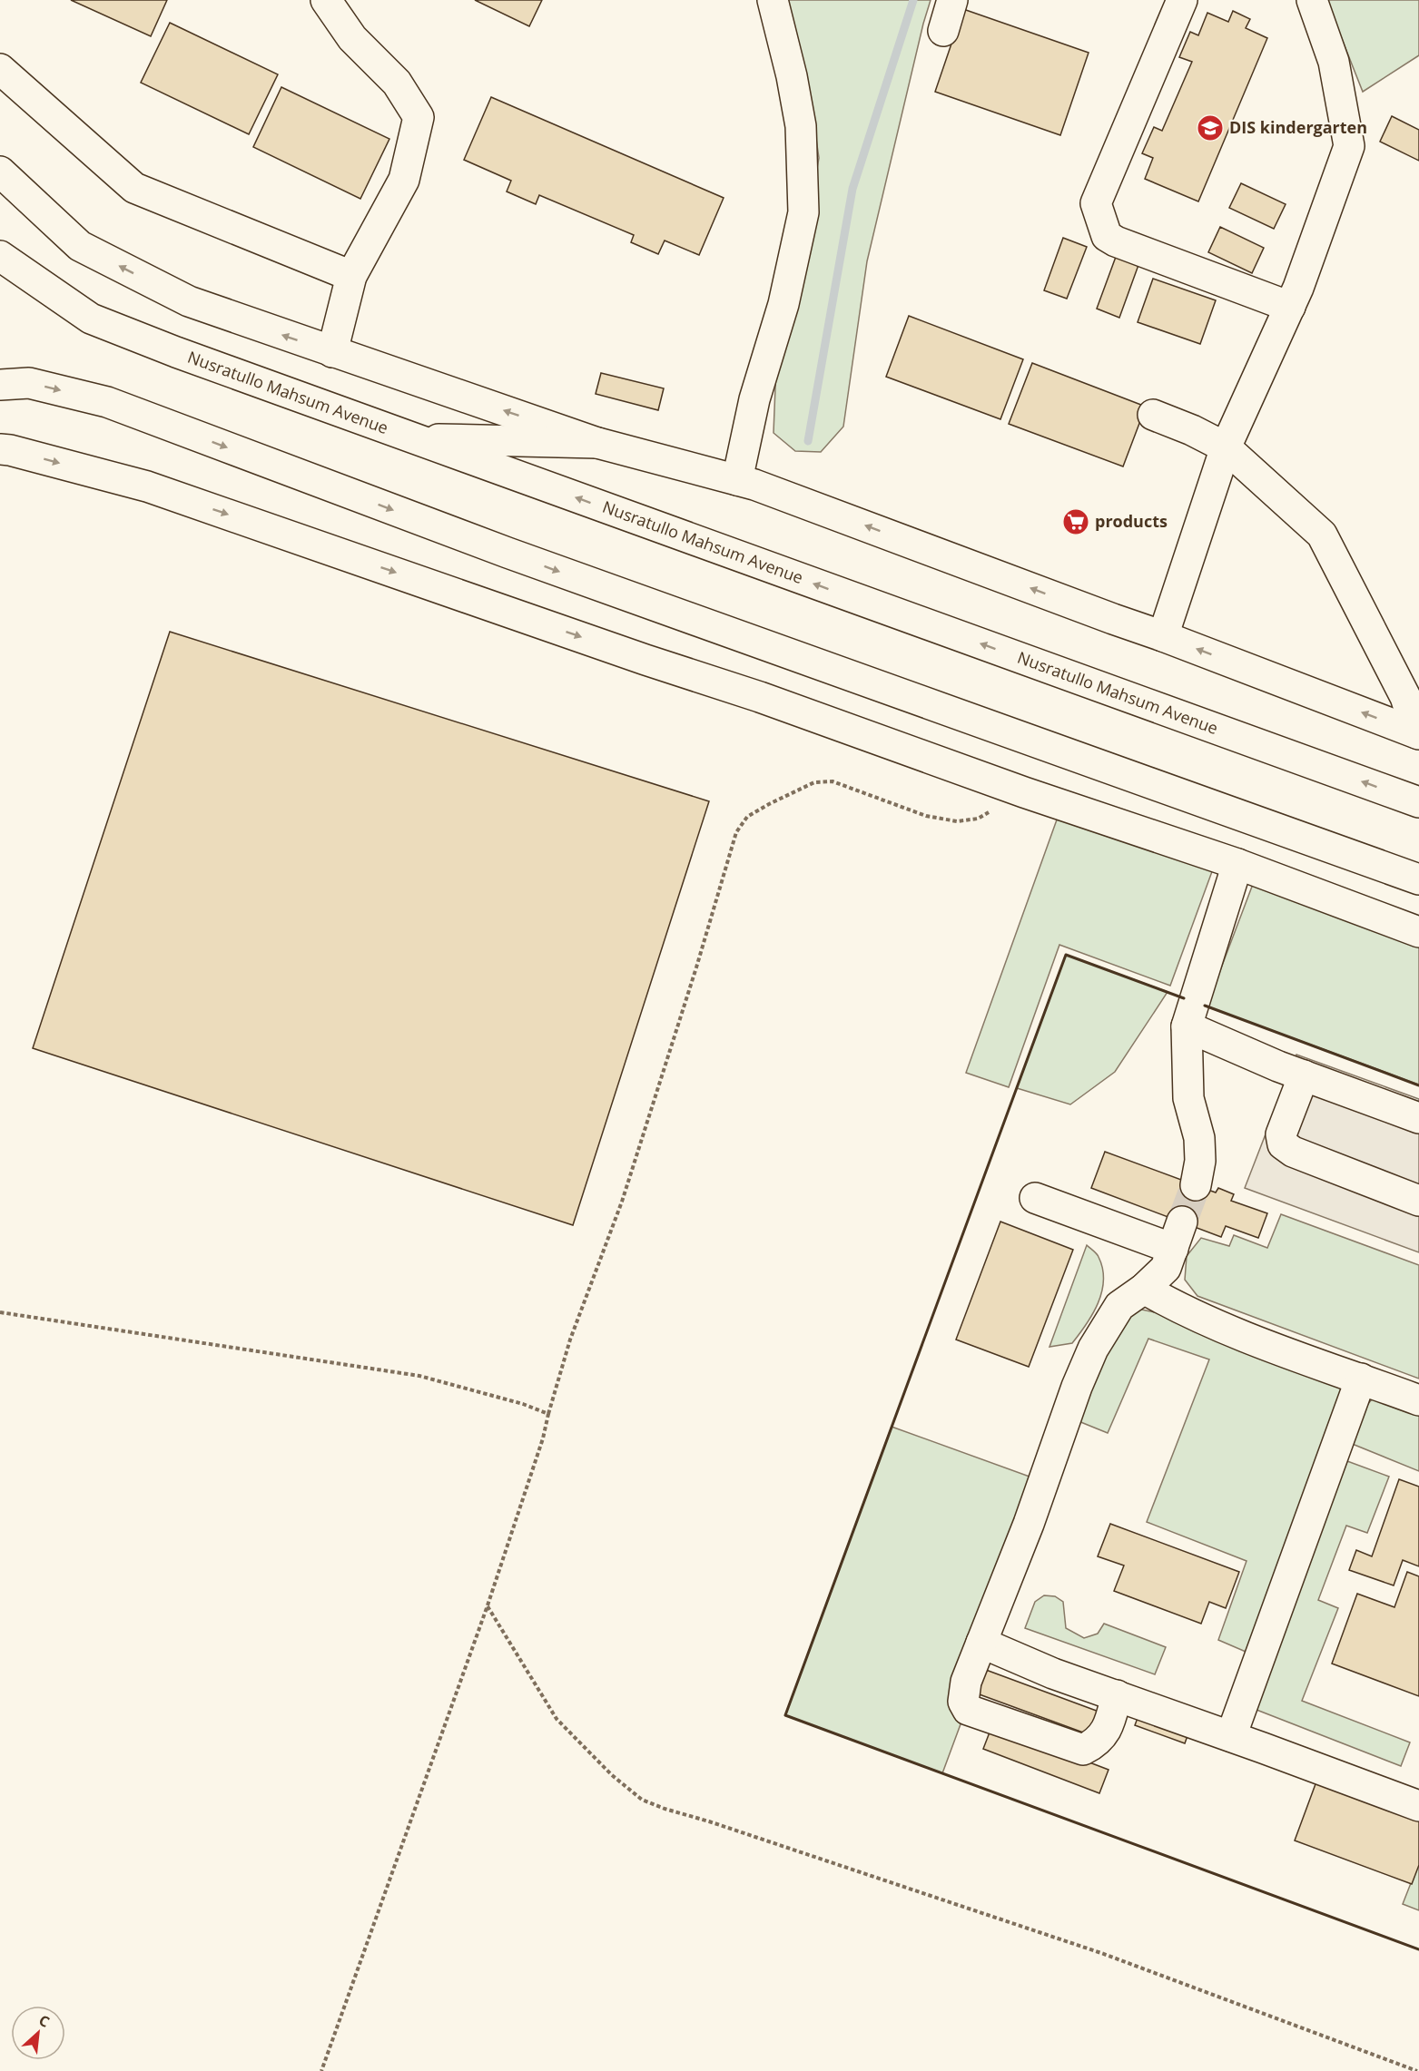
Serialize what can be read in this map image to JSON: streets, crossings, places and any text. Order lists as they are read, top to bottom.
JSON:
{
  "streets": {
    "main road": ["Nusratullo Mahsum Avenue"]
  },
  "places": {
    "school or university": ["DIS kindergarten"],
    "supermarket": ["products"]
  },
  "north": "top right"
}
